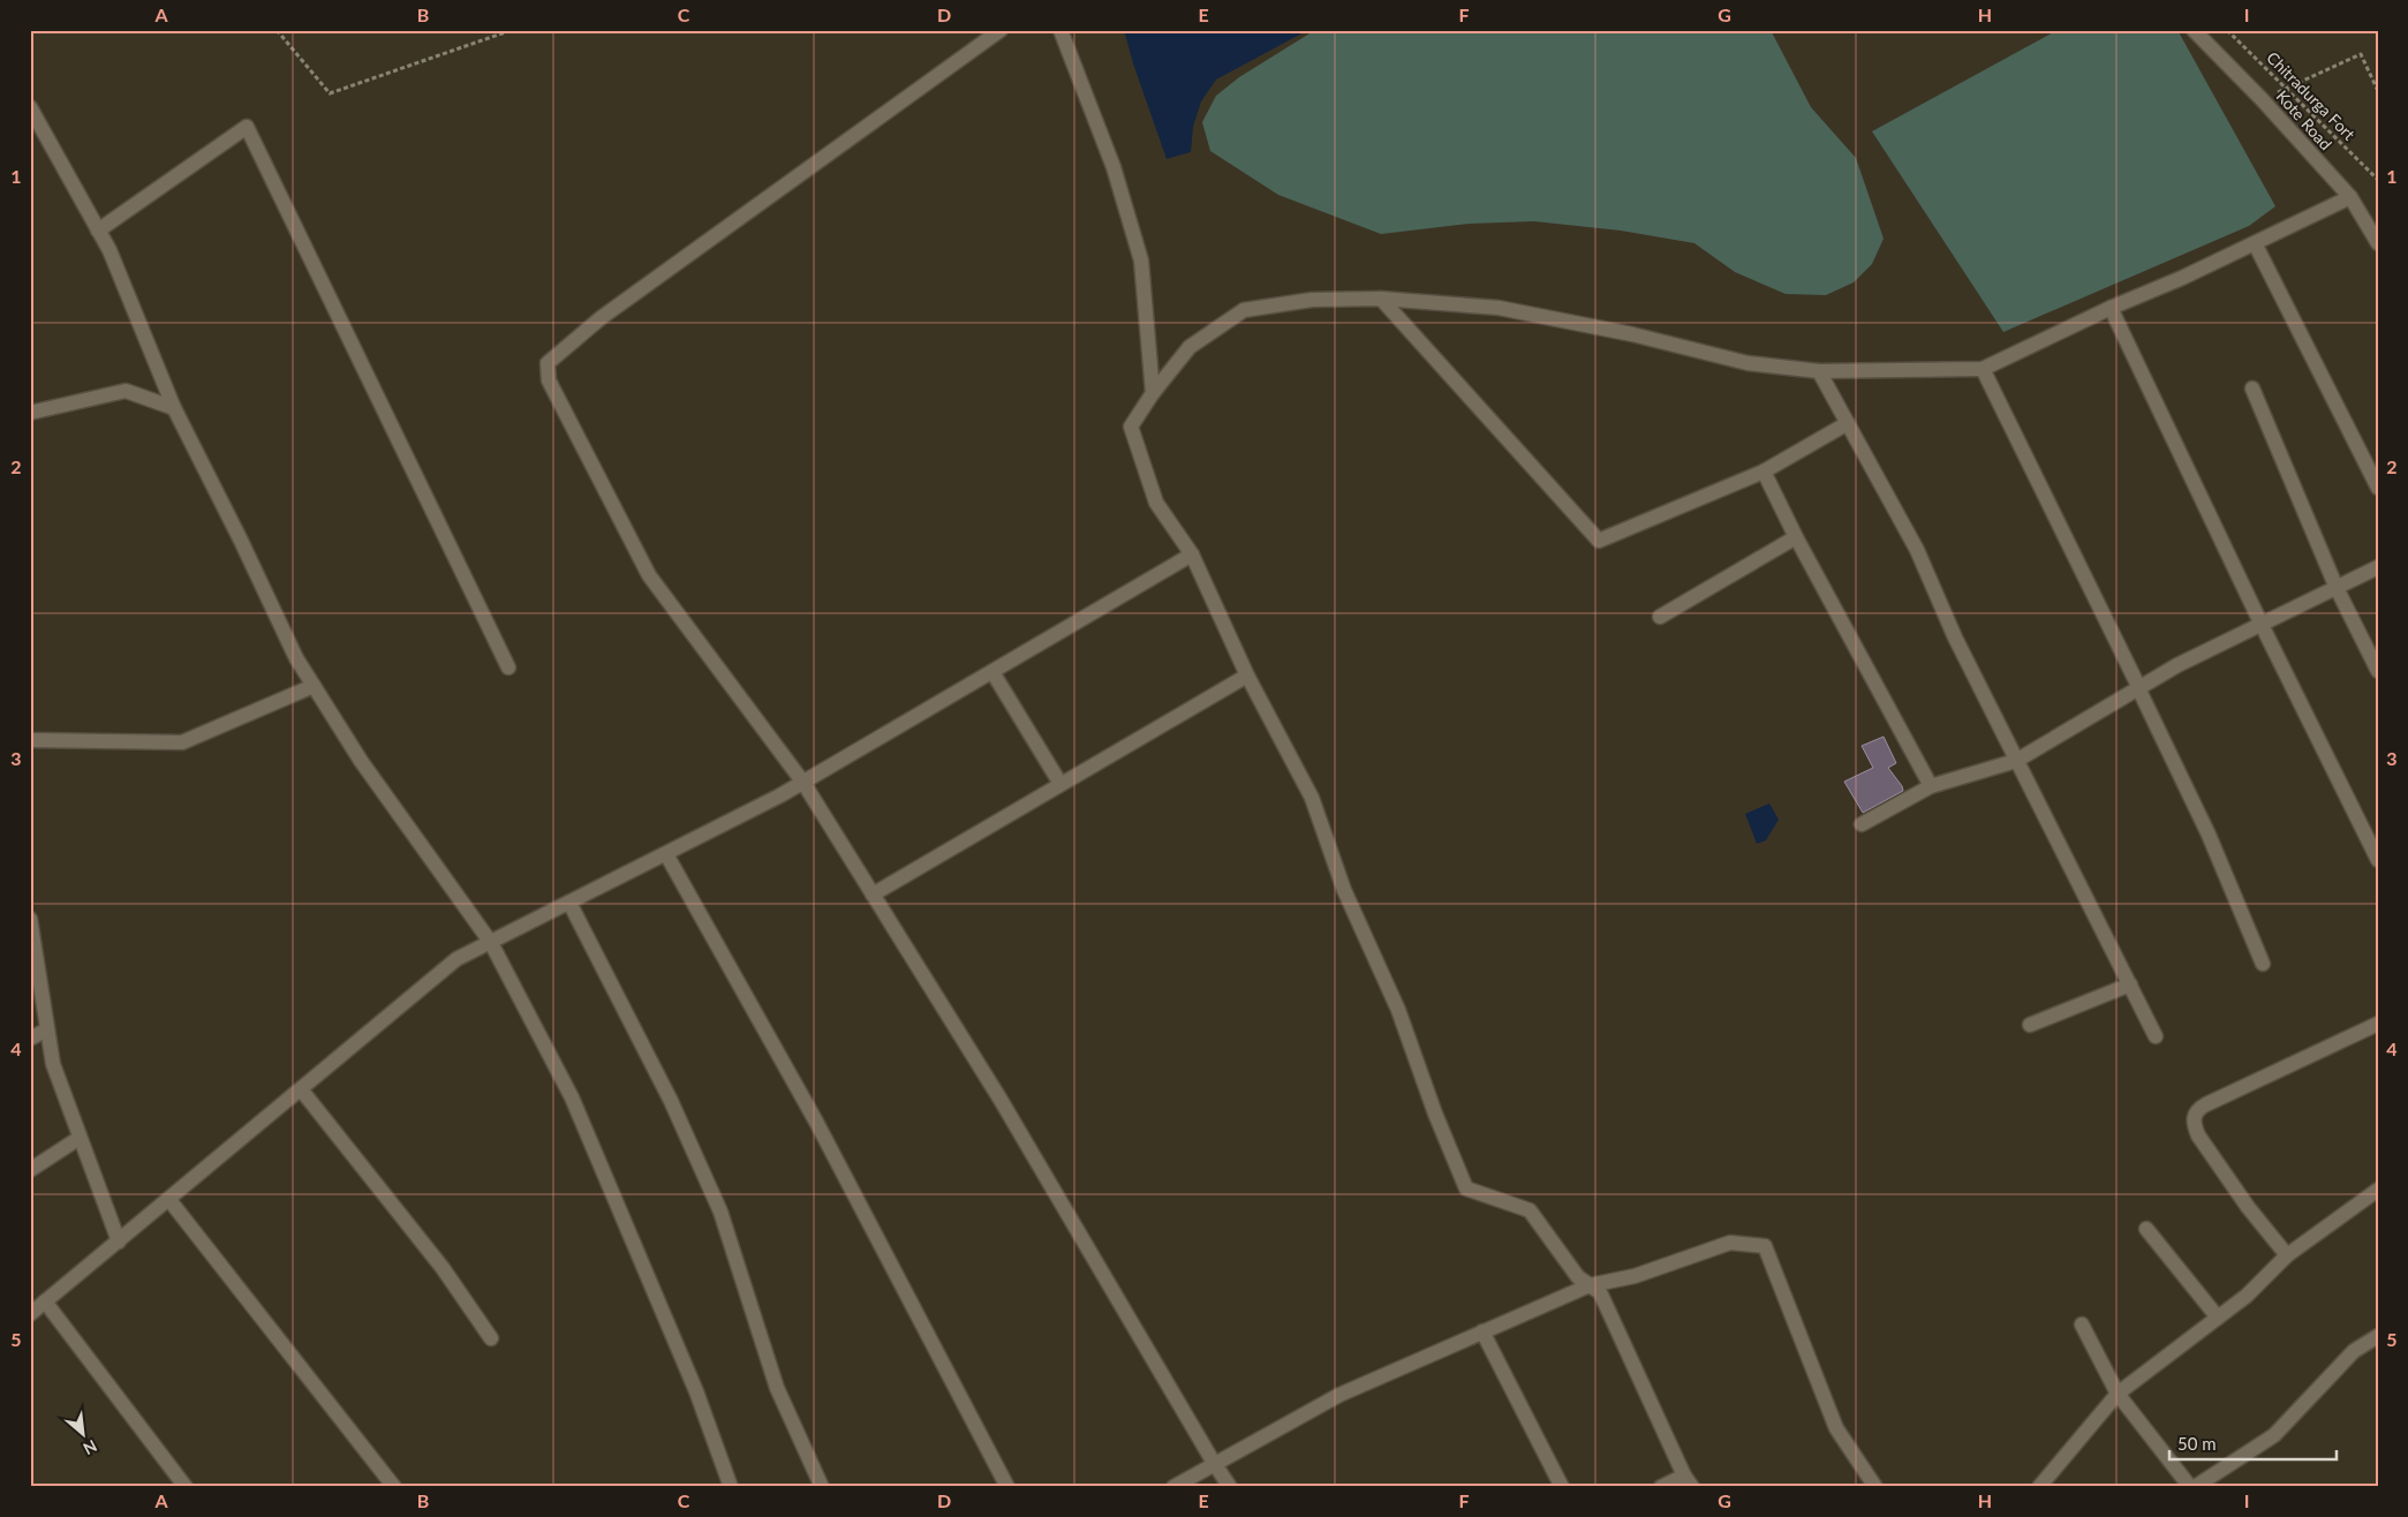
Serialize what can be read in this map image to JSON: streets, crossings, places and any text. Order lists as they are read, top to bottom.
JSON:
{
  "streets": {
    "street": ["Kote Road"],
    "path": ["Chitradurga Fort"]
  },
  "scale_bar": "50 m",
  "north": "bottom right",
  "grid": {
    "columns": [
      "A",
      "B",
      "C",
      "D",
      "E",
      "F",
      "G",
      "H",
      "I"
    ],
    "rows": [
      "1",
      "2",
      "3",
      "4",
      "5"
    ]
  }
}
